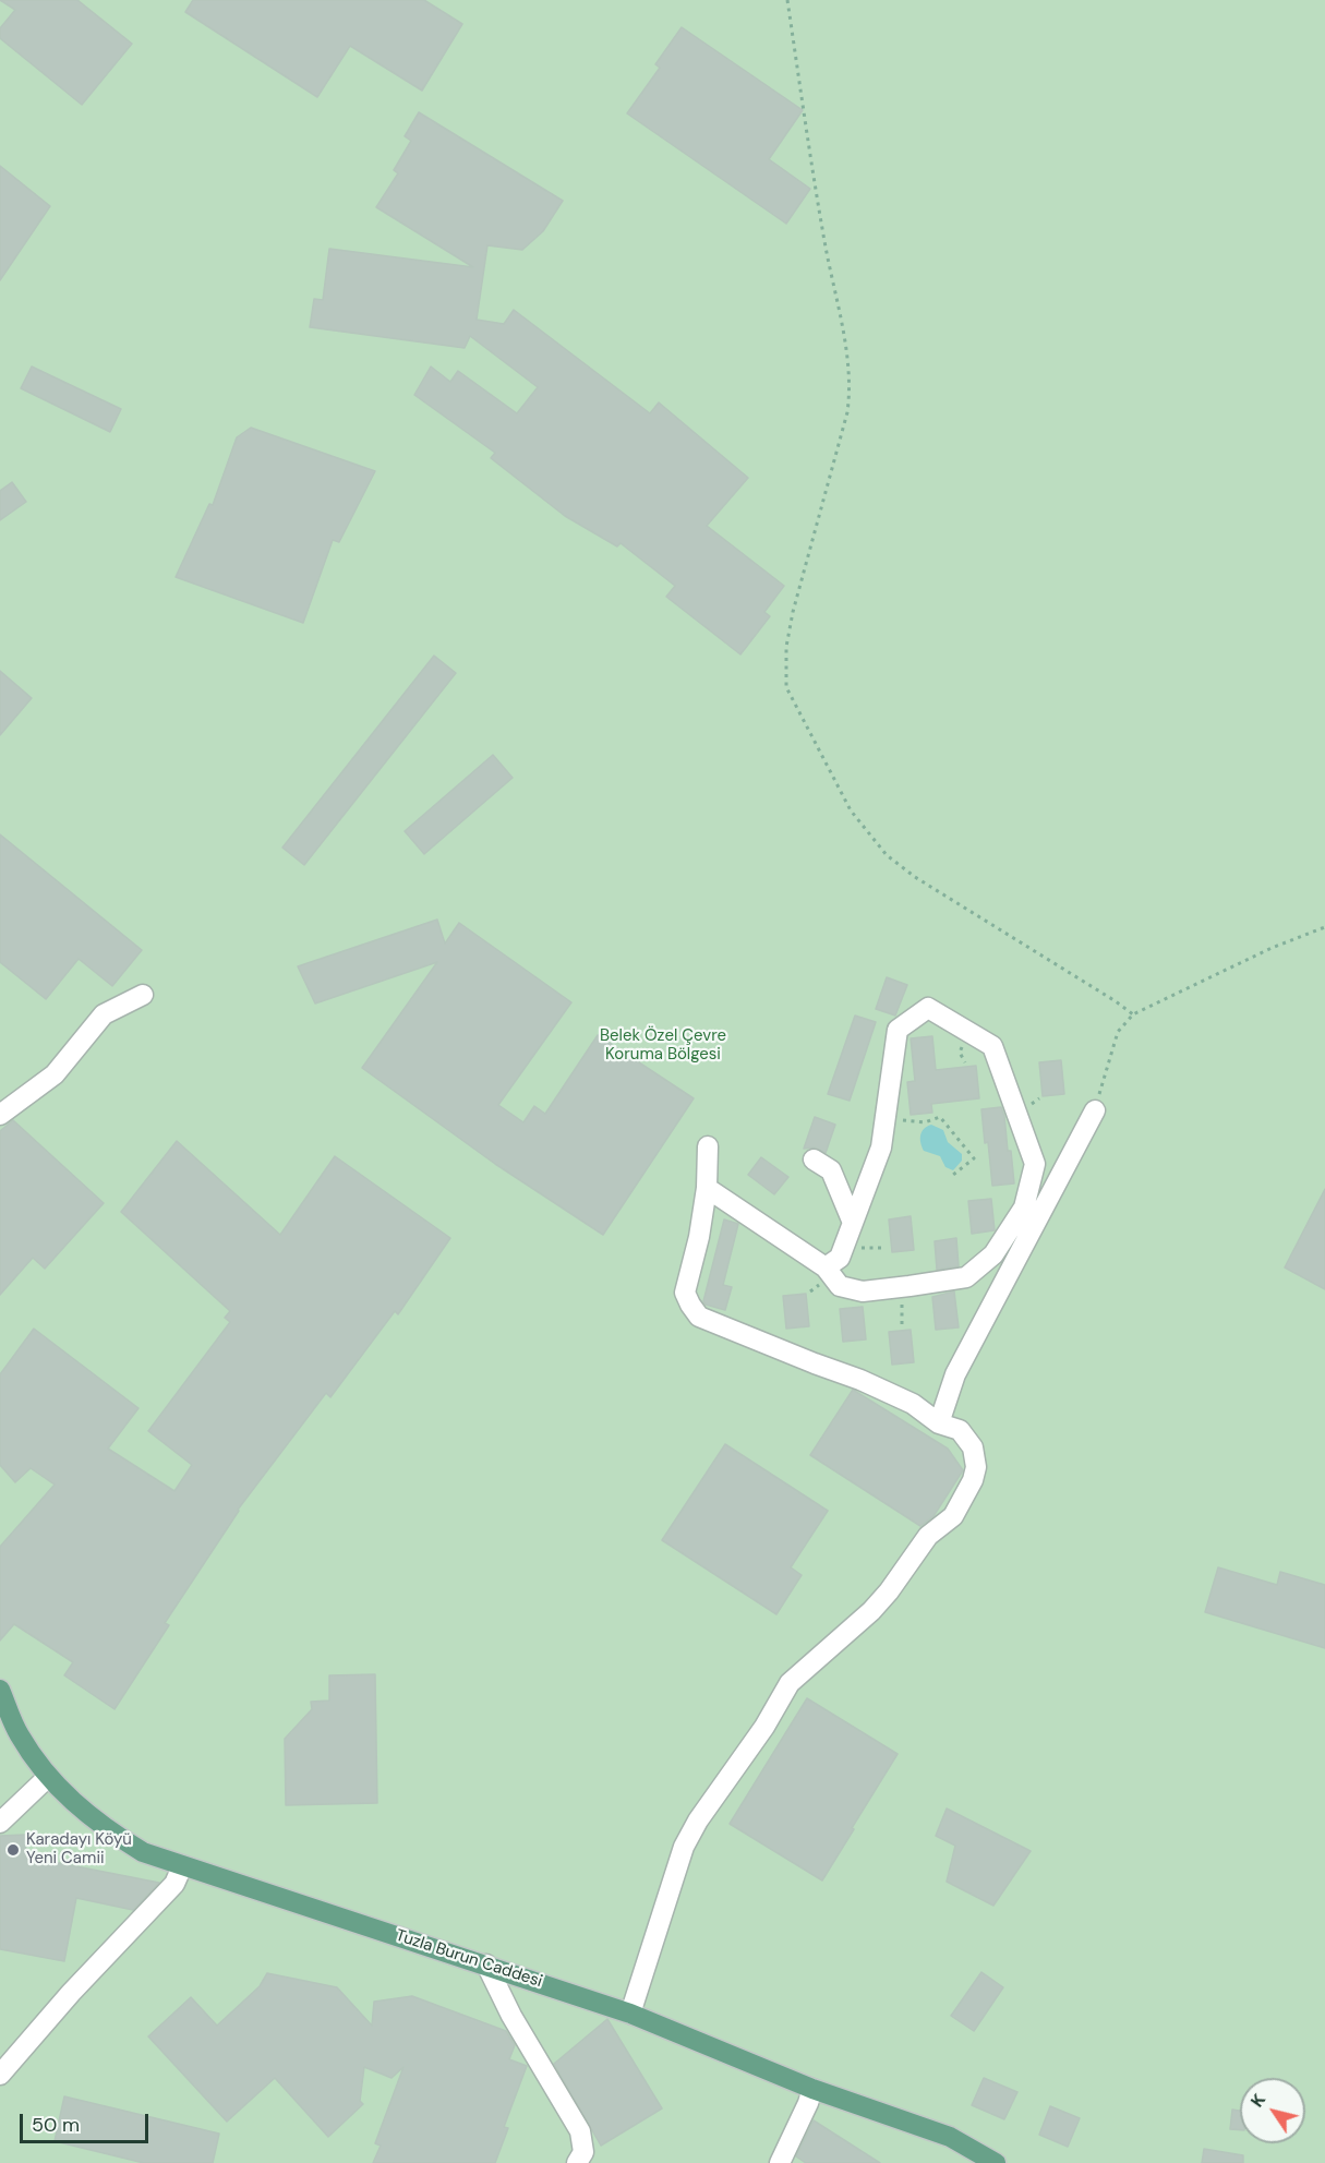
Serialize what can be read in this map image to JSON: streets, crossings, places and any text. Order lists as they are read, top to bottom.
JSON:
{
  "streets": {
    "main road": ["Tuzla Burun Caddesi"]
  },
  "parks": ["Belek Özel Çevre Koruma Bölgesi"],
  "places": ["Karadayı Köyü Yeni Camii"],
  "scale_bar": "50 m",
  "north": "top left"
}
